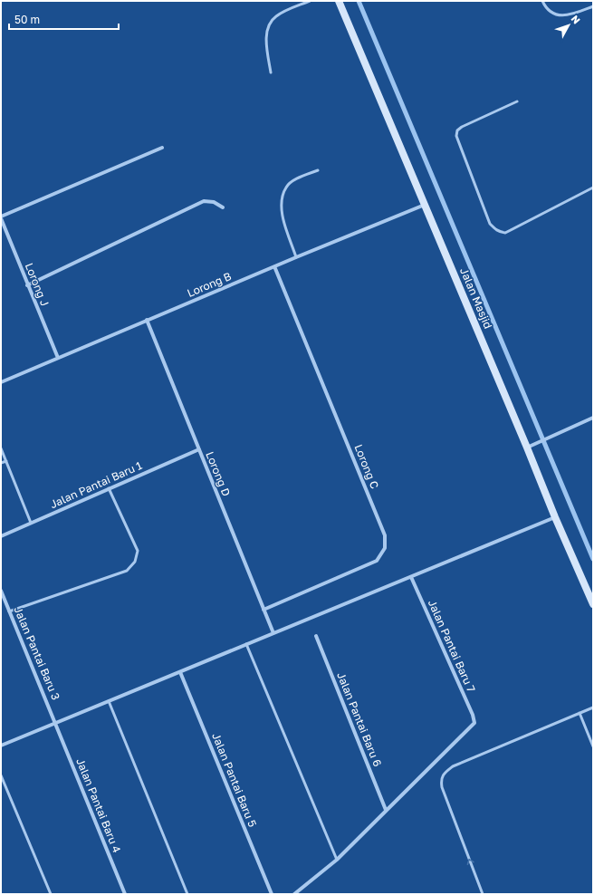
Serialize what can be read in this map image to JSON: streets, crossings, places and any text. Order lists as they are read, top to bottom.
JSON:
{
  "streets": {
    "street": [
      "Lorong J",
      "Lorong B",
      "Jalan Masjid",
      "Lorong C",
      "Lorong D",
      "Jalan Pantai Baru 1",
      "Jalan Pantai Baru 7",
      "Jalan Pantai Baru 3",
      "Jalan Pantai Baru 6",
      "Jalan Pantai Baru 5",
      "Jalan Pantai Baru 4"
    ]
  },
  "crossings": [
    ["Lorong J", "Lorong B"],
    ["Lorong B", "Jalan Masjid"],
    ["Lorong B", "Lorong C"],
    ["Lorong B", "Lorong D"],
    ["Lorong C", "Lorong D"],
    ["Lorong D", "Jalan Pantai Baru 1"],
    ["Jalan Pantai Baru 7", "Jalan Pantai Baru 6"],
    ["Jalan Pantai Baru 3", "Jalan Pantai Baru 4"]
  ],
  "scale_bar": "50 m",
  "north": "top right"
}
